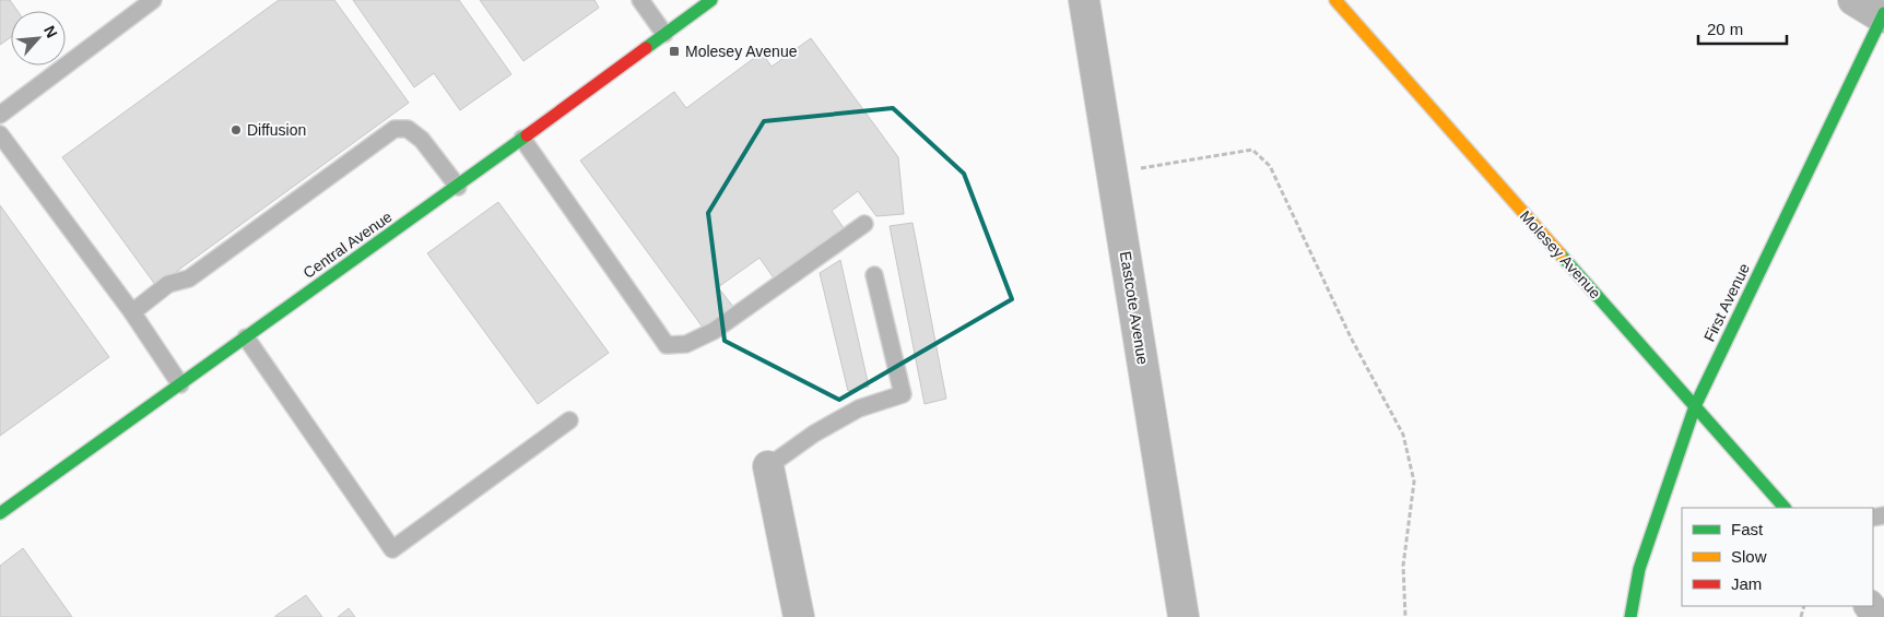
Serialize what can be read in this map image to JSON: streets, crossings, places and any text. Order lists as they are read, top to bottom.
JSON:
{
  "streets": {
    "street": [
      "Central Avenue",
      "Molesey Avenue",
      "First Avenue",
      "Eastcote Avenue"
    ]
  },
  "crossings": [
    ["Molesey Avenue", "First Avenue"]
  ],
  "places": {
    "transit": ["Molesey Avenue"],
    "other": ["Diffusion"]
  },
  "legend": ["Fast", "Slow", "Jam"],
  "scale_bar": "20 m",
  "north": "top right"
}
